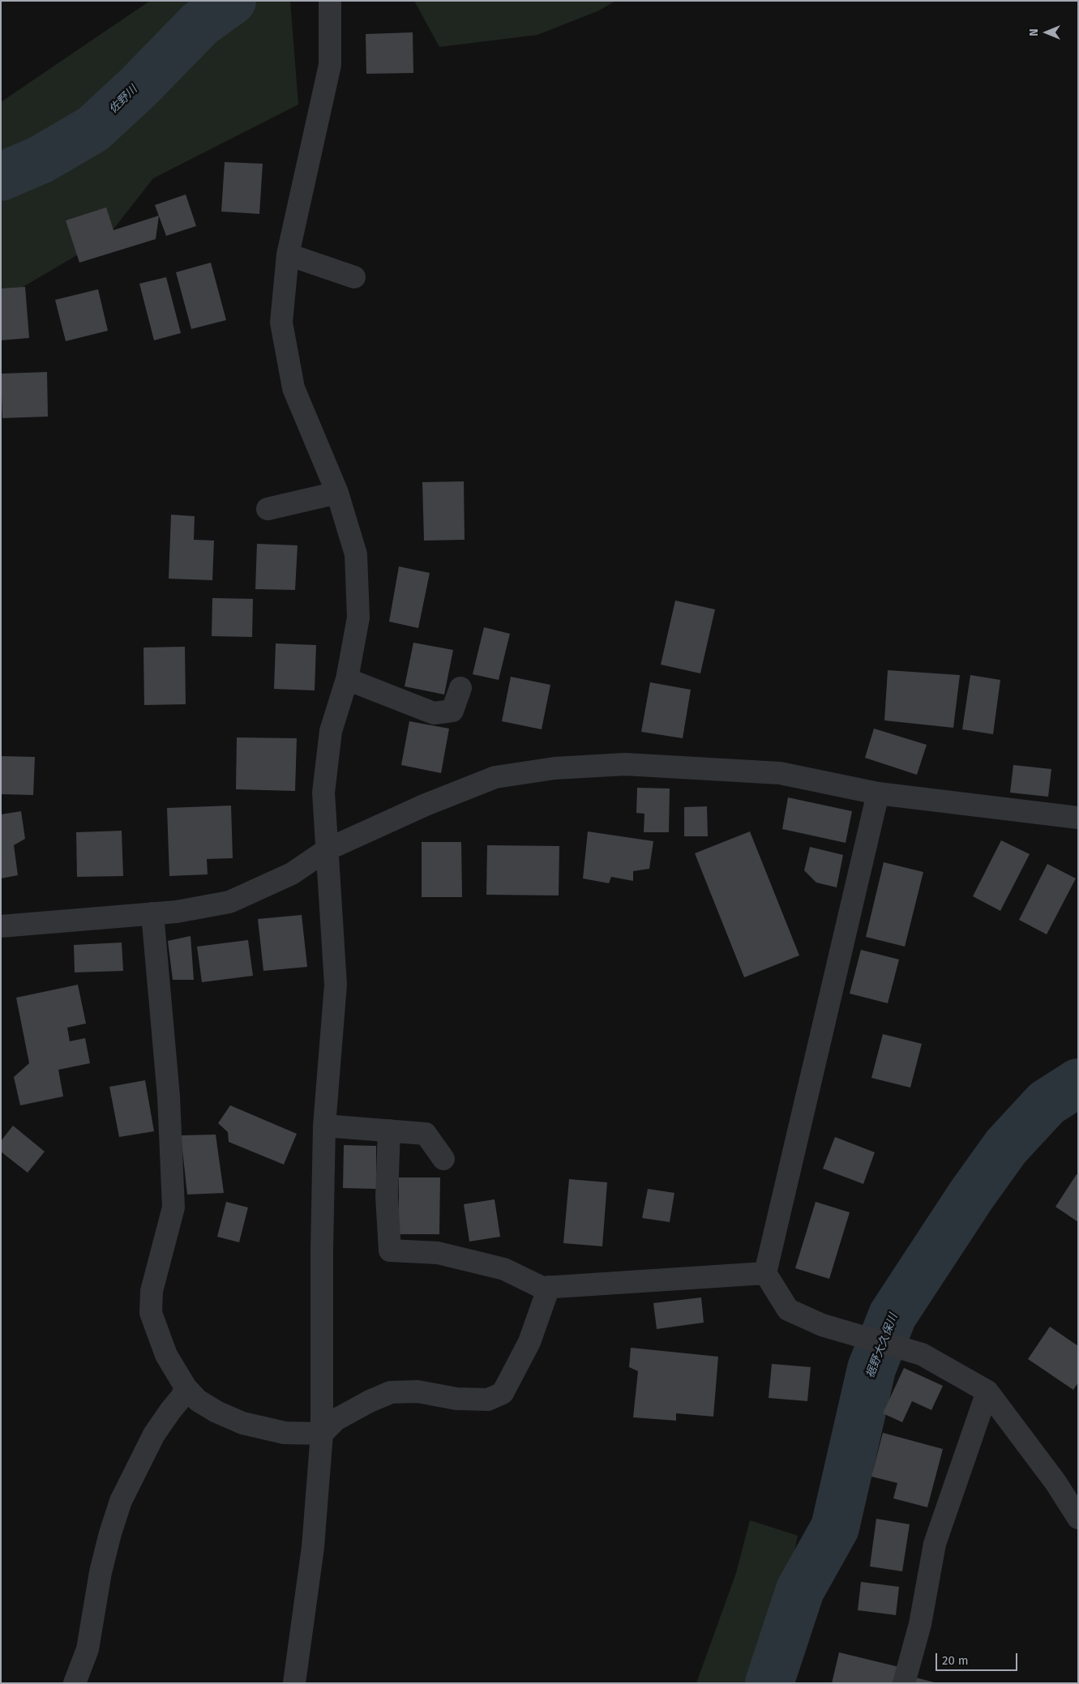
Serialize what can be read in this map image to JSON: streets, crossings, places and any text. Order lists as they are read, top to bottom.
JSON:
{
  "water": ["佐野川", "裾野大久保川"],
  "scale_bar": "20 m",
  "north": "left"
}
